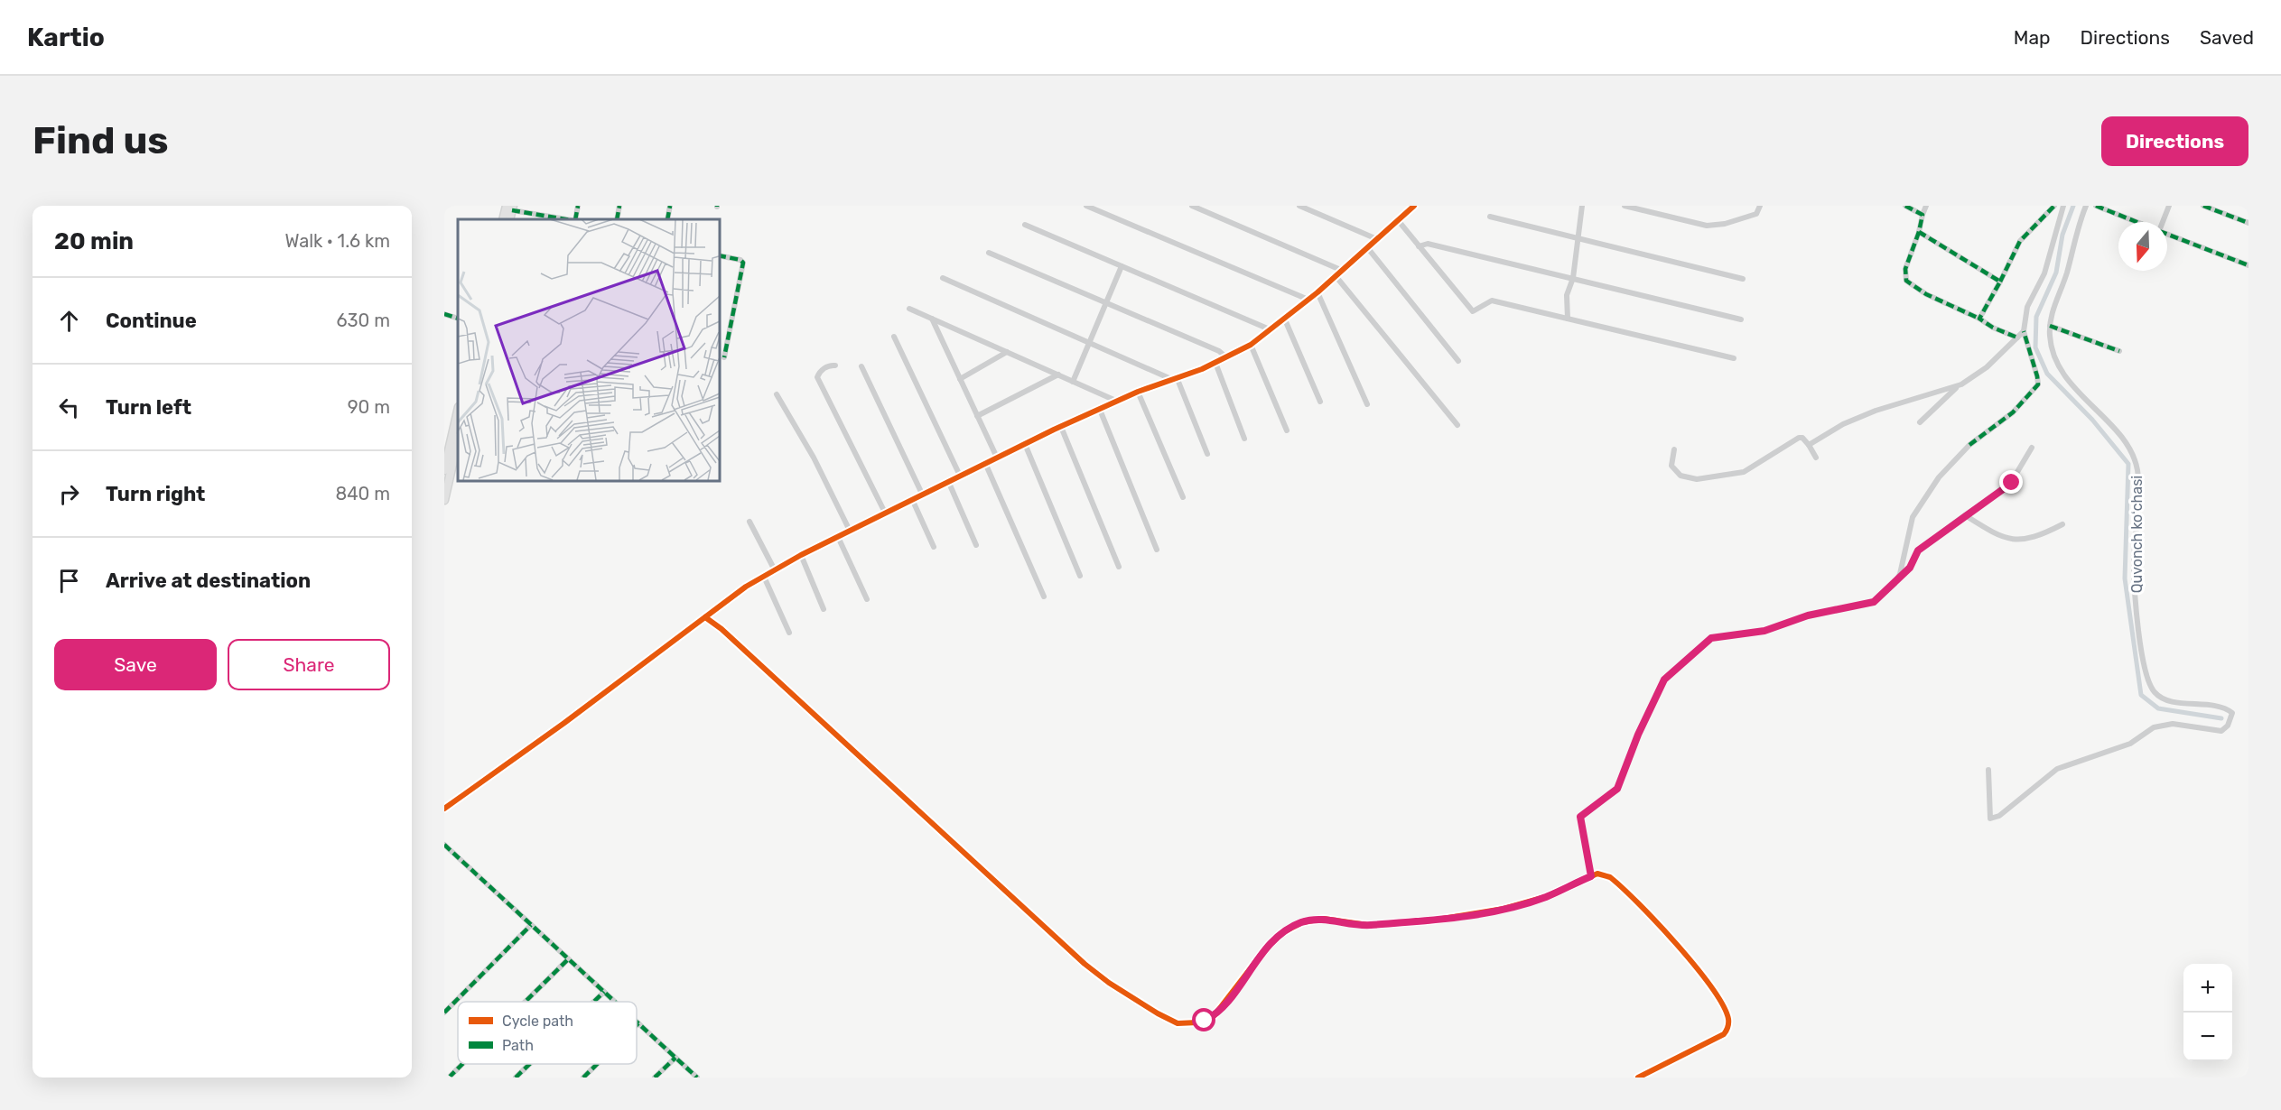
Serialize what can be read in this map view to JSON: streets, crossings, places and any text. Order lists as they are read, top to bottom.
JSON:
{
  "streets": {
    "street": ["Quvonch koʻchasi"]
  },
  "legend": ["Cycle path", "Path"],
  "north": "bottom",
  "page": {
    "header": "Kartio",
    "nav": ["Map", "Directions", "Saved"],
    "buttons": [
      "Directions",
      ["Save", "Share"]
    ],
    "title": "Find us",
    "heading": ["20 min", "Walk · 1.6 km"],
    "list": [
      ["Continue", "630 m"],
      ["Turn left", "90 m"],
      ["Turn right", "840 m"],
      "Arrive at destination"
    ],
    "map_buttons": ["+", "−"]
  }
}
